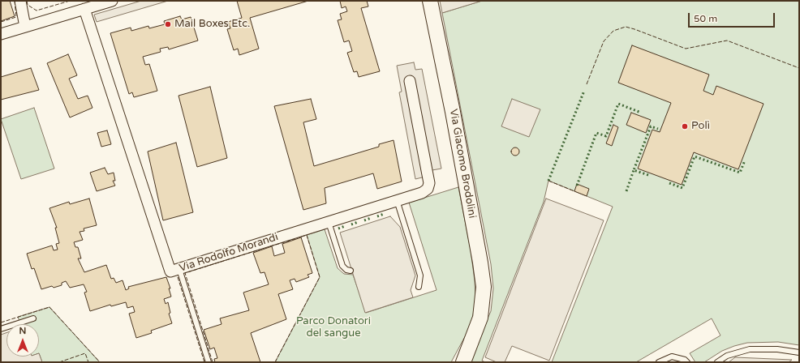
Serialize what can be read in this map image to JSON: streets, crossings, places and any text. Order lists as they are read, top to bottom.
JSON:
{
  "streets": {
    "street": ["Via Giacomo Brodolini", "Via Rodolfo Morandi"]
  },
  "parks": ["Parco Donatori del sangue"],
  "places": ["Mail Boxes Etc.", "Polì"],
  "scale_bar": "50 m",
  "north": "top"
}
